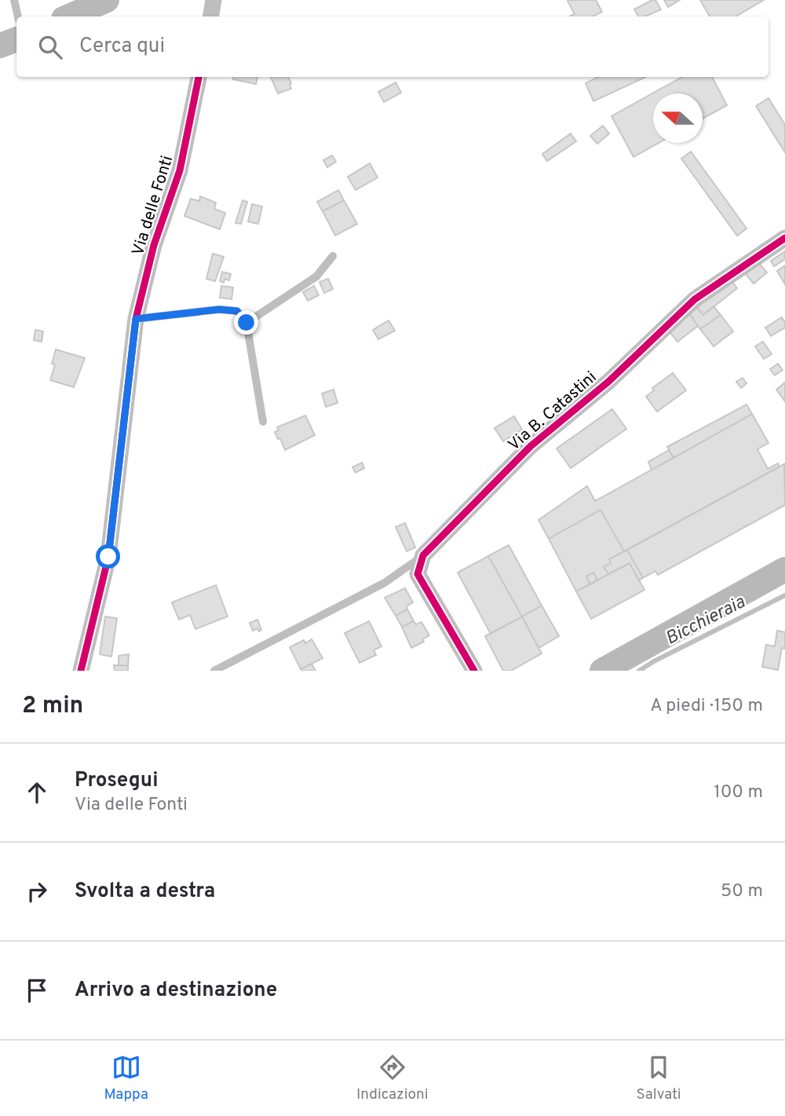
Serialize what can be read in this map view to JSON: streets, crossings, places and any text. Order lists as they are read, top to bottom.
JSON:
{
  "streets": {
    "street": ["Via delle Fonti", "Via B. Catastini"]
  },
  "water": ["Bicchieraia"],
  "north": "left",
  "page": {
    "search": "Cerca qui",
    "heading": ["2 min", "A piedi · 150 m"],
    "list": [
      ["Prosegui", "Via delle Fonti", "100 m"],
      ["Svolta a destra", "50 m"],
      "Arrivo a destinazione"
    ],
    "nav": ["Mappa", "Indicazioni", "Salvati"]
  }
}
